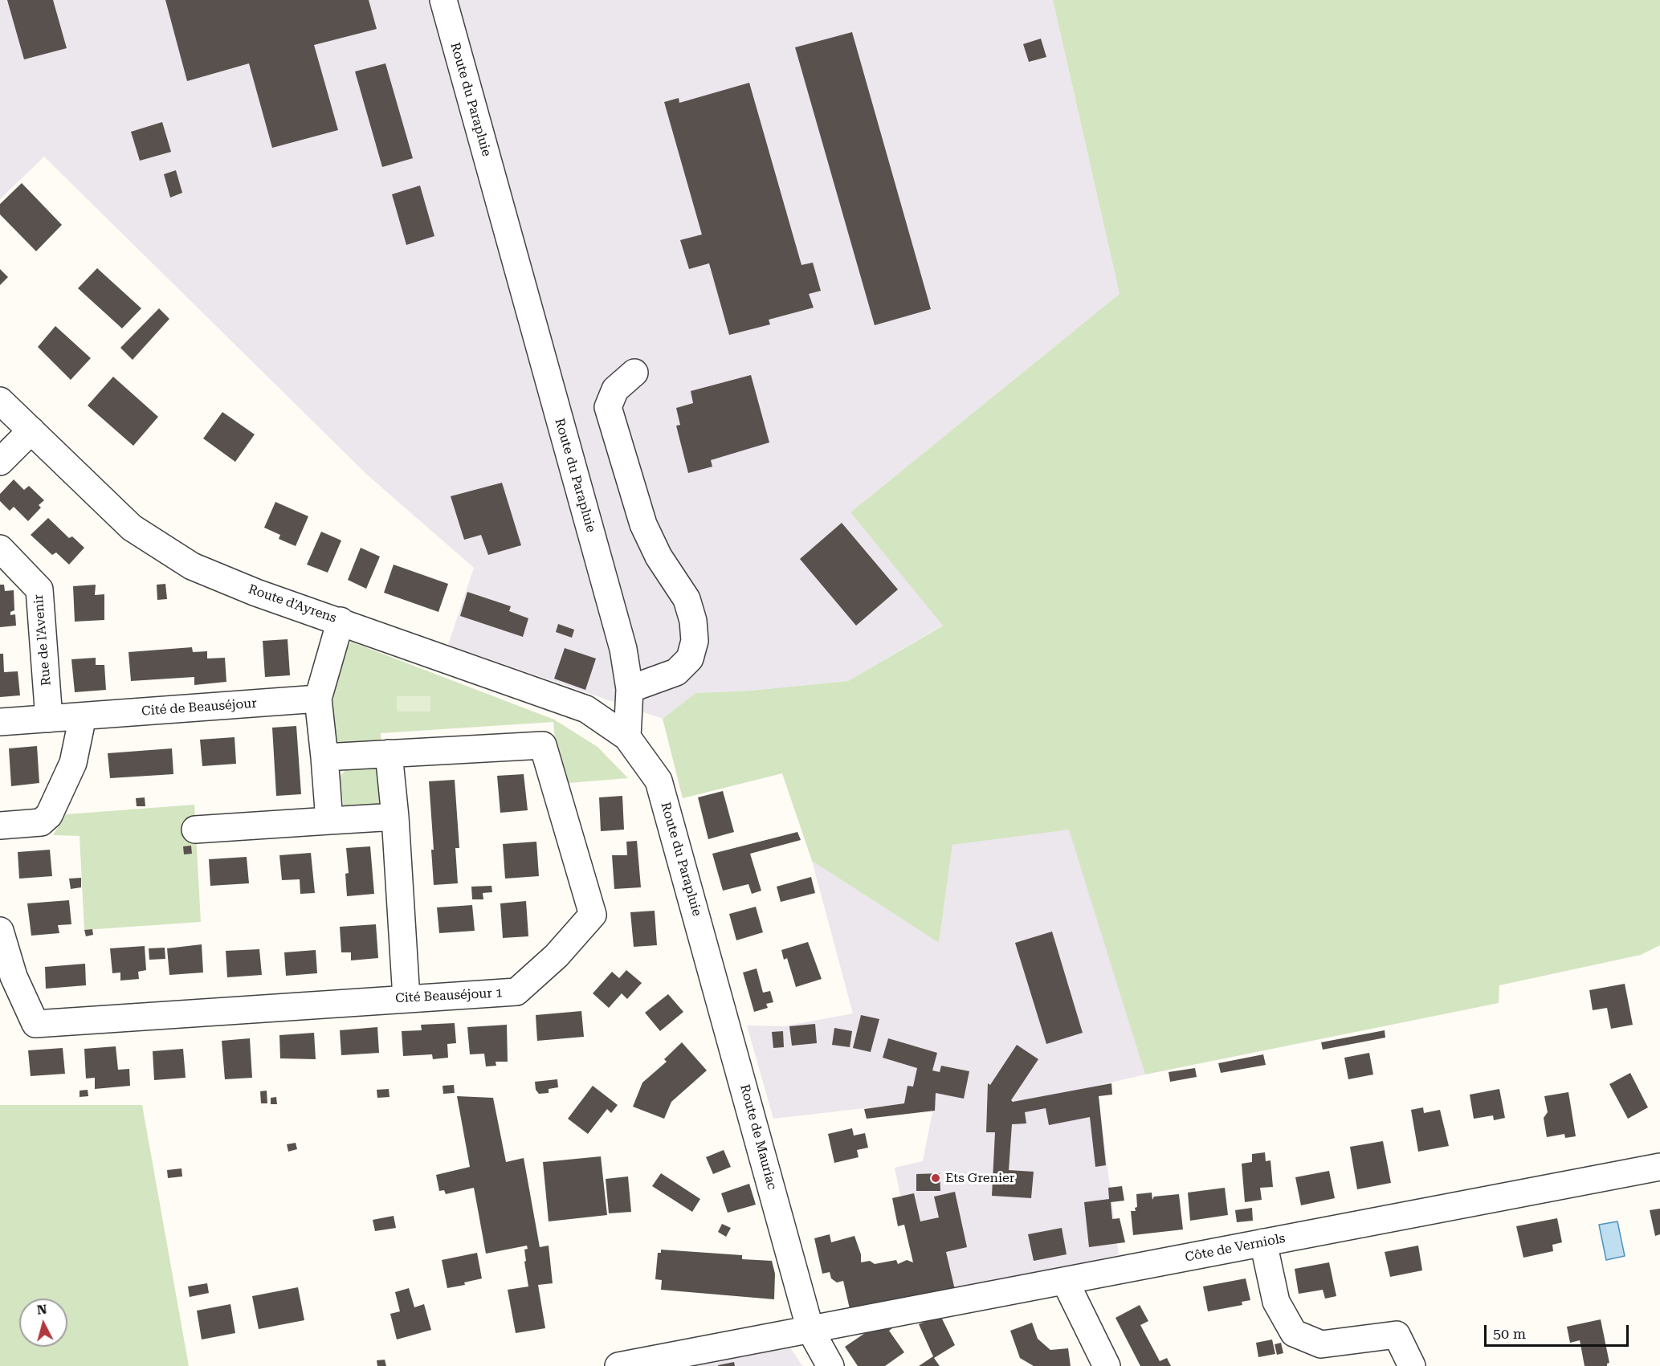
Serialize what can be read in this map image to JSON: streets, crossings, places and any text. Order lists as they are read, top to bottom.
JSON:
{
  "streets": {
    "street": [
      "Route du Parapluie",
      "Route d'Ayrens",
      "Rue de l'Avenir",
      "Cité de Beauséjour",
      "Cité Beauséjour 1",
      "Route de Mauriac",
      "Côte de Verniols"
    ]
  },
  "crossings": [
    ["Route du Parapluie", "Route d'Ayrens"],
    ["Route du Parapluie", "Route de Mauriac"],
    ["Rue de l'Avenir", "Cité de Beauséjour"],
    ["Route de Mauriac", "Côte de Verniols"]
  ],
  "places": ["Ets Grenier"],
  "scale_bar": "50 m",
  "north": "top"
}
